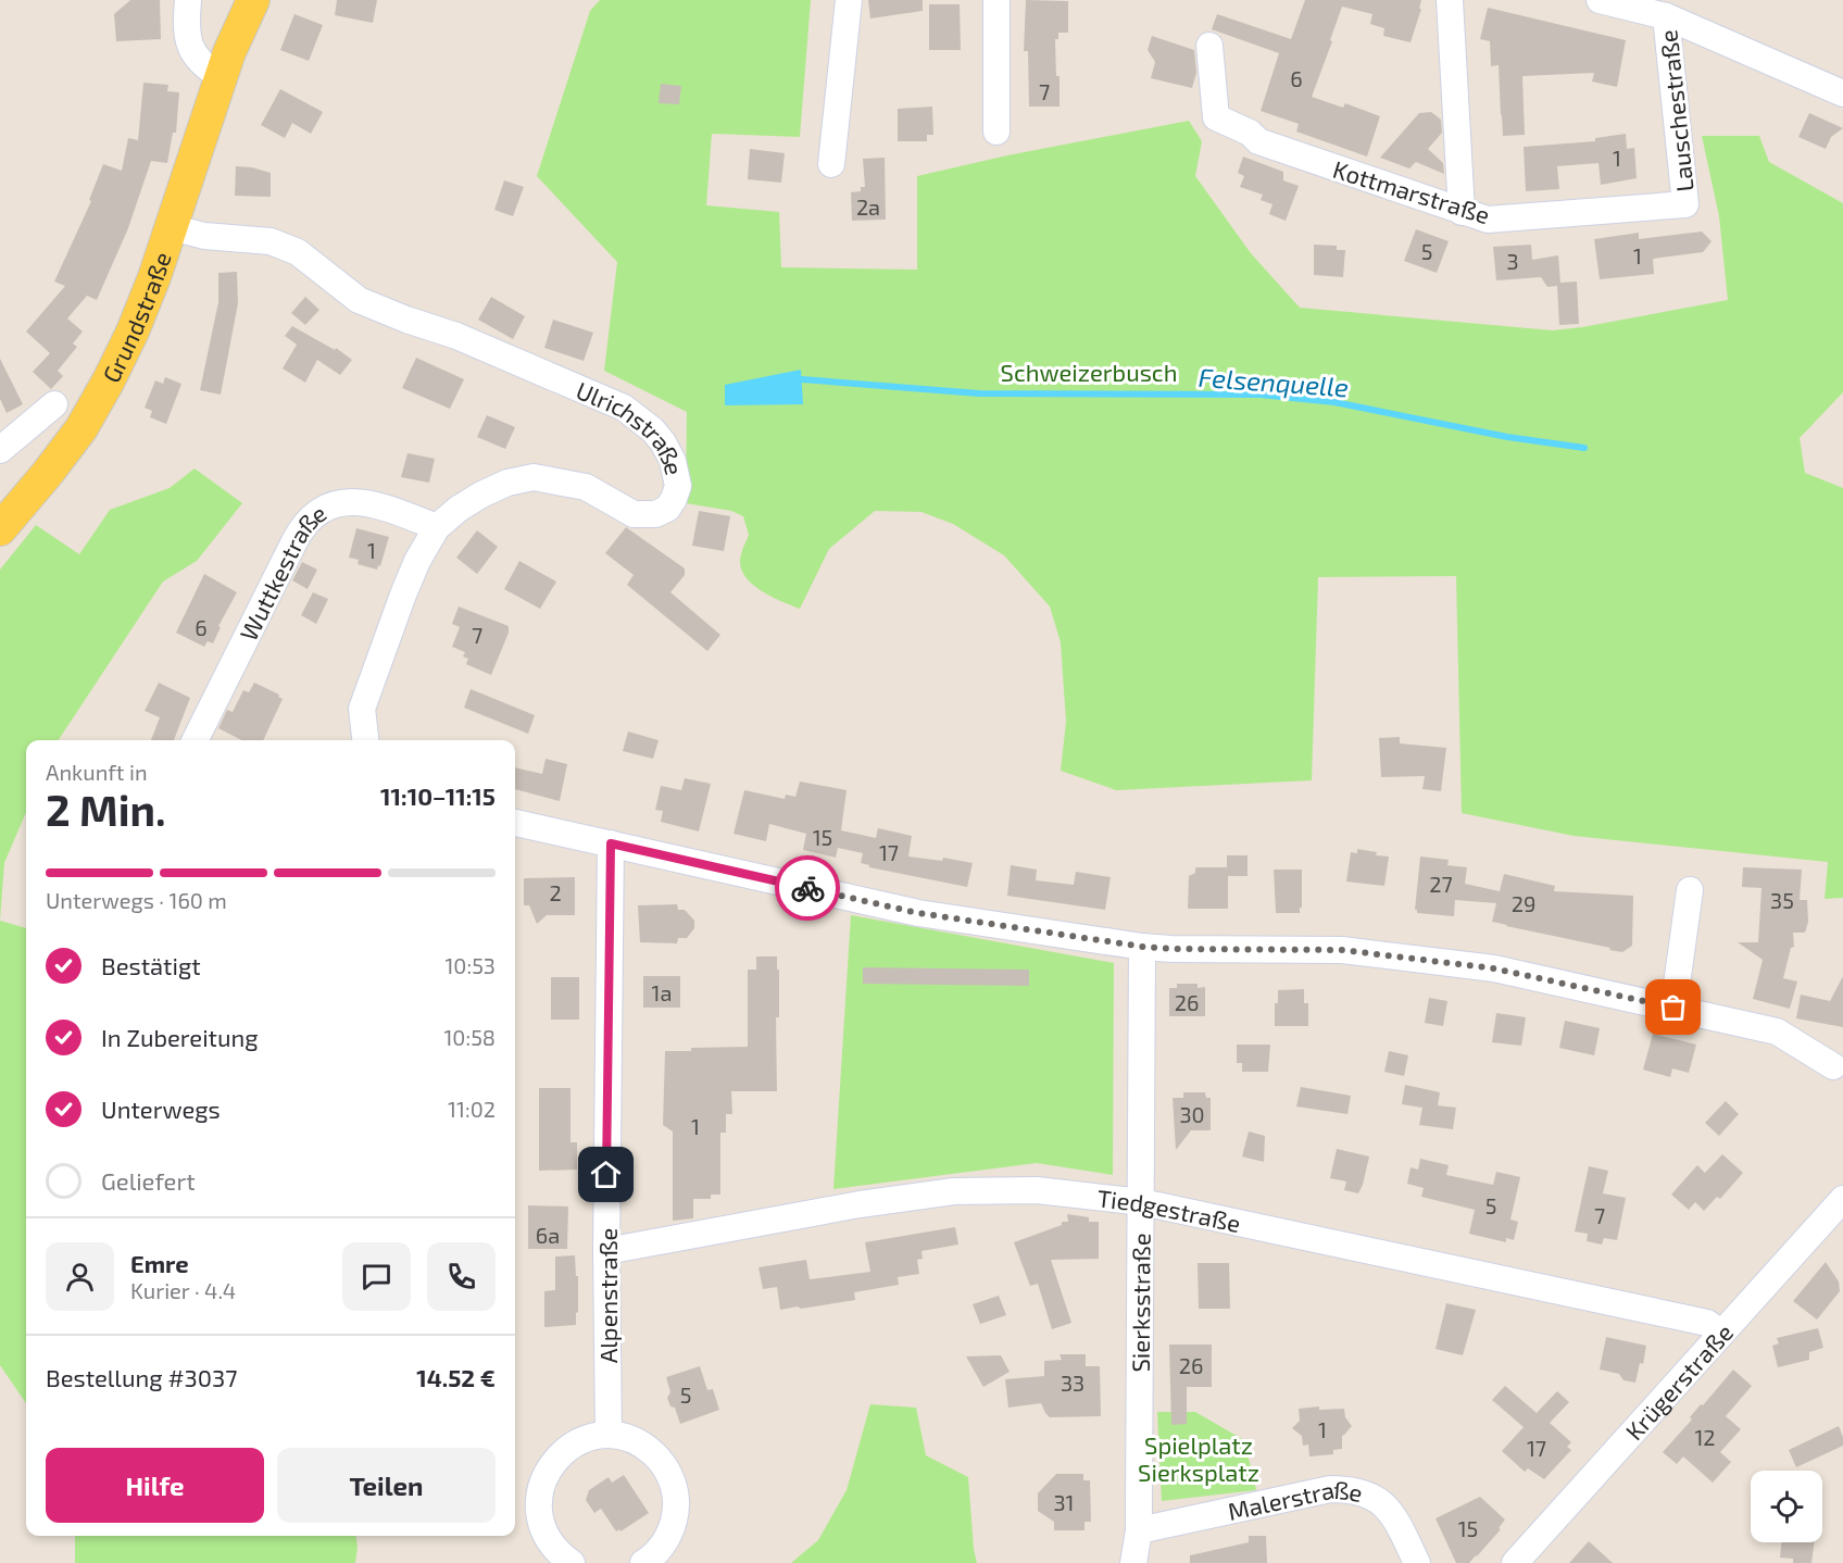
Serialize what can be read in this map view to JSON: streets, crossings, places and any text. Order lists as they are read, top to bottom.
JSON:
{
  "streets": {
    "main road": ["Grundstraße"],
    "street": [
      "Lauschestraße",
      "Kottmarstraße",
      "Ulrichstraße",
      "Wuttkestraße",
      "Tiedgestraße",
      "Alpenstraße",
      "Sierksstraße",
      "Krügerstraße",
      "Malerstraße"
    ]
  },
  "crossings": [
    ["Lauschestraße", "Kottmarstraße"],
    ["Grundstraße", "Ulrichstraße"],
    ["Ulrichstraße", "Wuttkestraße"],
    ["Tiedgestraße", "Alpenstraße"],
    ["Tiedgestraße", "Sierksstraße"],
    ["Tiedgestraße", "Krügerstraße"],
    ["Sierksstraße", "Malerstraße"]
  ],
  "water": ["Felsenquelle"],
  "parks": ["Schweizerbusch", "Spielplatz Sierksplatz"],
  "house_numbers": [
    "6",
    "7",
    "1",
    "2a",
    "5",
    "1",
    "3",
    "1",
    "6",
    "7",
    "15",
    "17",
    "27",
    "2",
    "35",
    "29",
    "1a",
    "26",
    "30",
    "1",
    "5",
    "7",
    "6a",
    "26",
    "33",
    "5",
    "1",
    "12",
    "17",
    "31",
    "15"
  ],
  "page": {
    "heading": ["2 Min.", "Ankunft in", "11:10–11:15"],
    "panel": [
      "Emre",
      "Kurier · 4.4",
      "Bestellung #3037",
      "14.52 €"
    ],
    "bar": "Unterwegs · 160 m",
    "list": [
      ["Bestätigt", "10:53"],
      ["In Zubereitung", "10:58"],
      ["Unterwegs", "11:02"],
      "Geliefert"
    ],
    "buttons": ["Hilfe", "Teilen"]
  }
}
